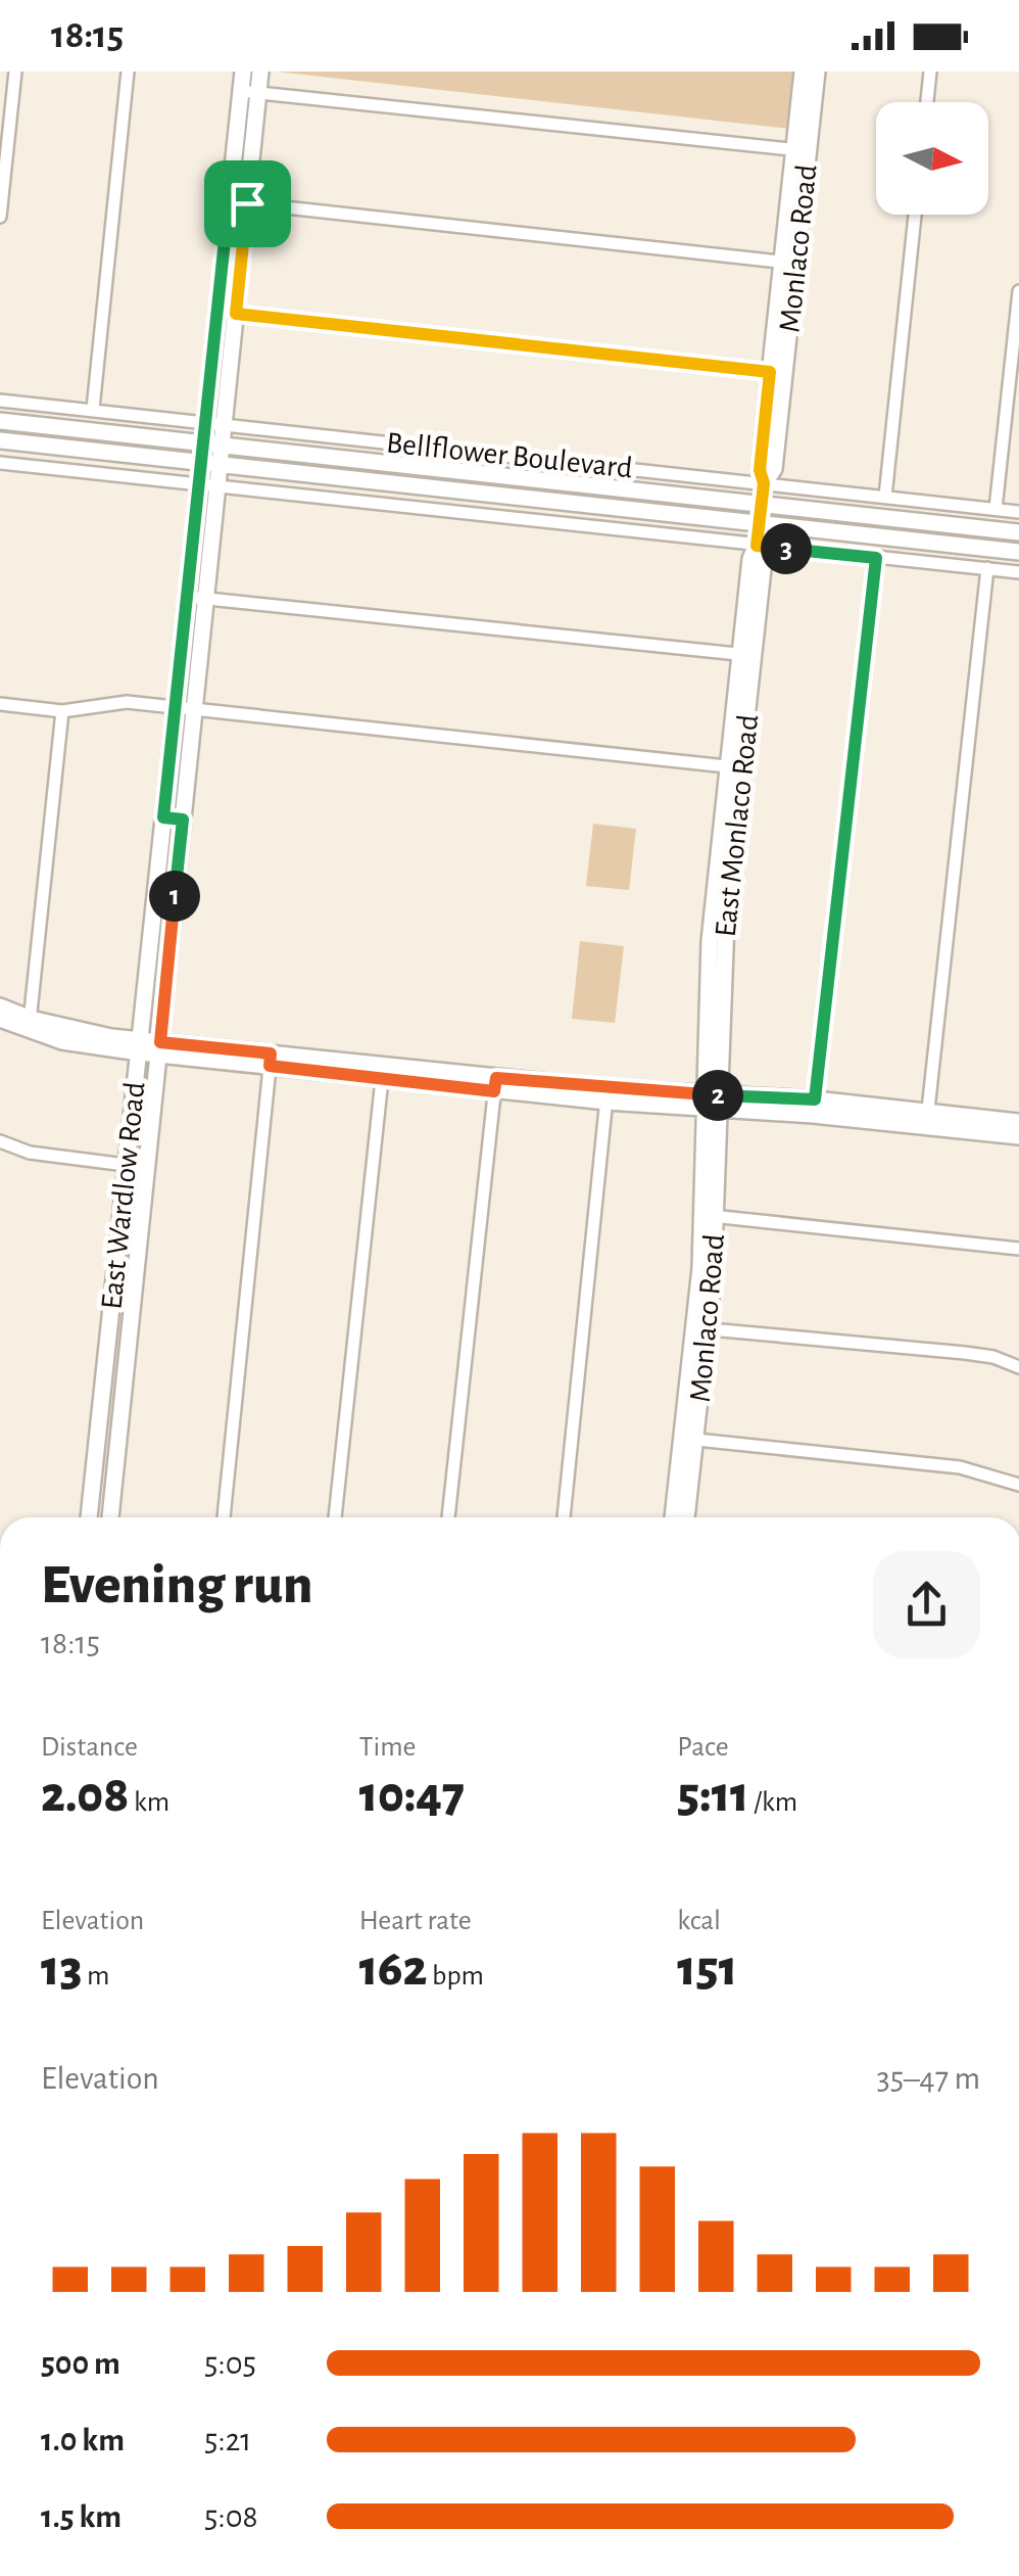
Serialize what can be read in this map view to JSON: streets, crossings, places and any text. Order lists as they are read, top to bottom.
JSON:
{
  "streets": {
    "main road": [
      "Monlaco Road",
      "Bellflower Boulevard",
      "East Monlaco Road",
      "East Wardlow Road"
    ]
  },
  "crossings": [
    ["Monlaco Road", "East Monlaco Road"],
    ["Bellflower Boulevard", "East Monlaco Road"],
    ["Bellflower Boulevard", "East Wardlow Road"]
  ],
  "north": "right",
  "page": {
    "status": "18:15",
    "pins": ["3", "1", "2"],
    "heading": ["Evening run", "18:15"],
    "stats": [
      ["Distance", "2.08 km"],
      ["Time", "10:47"],
      ["Pace", "5:11 /km"],
      ["Elevation", "13 m"],
      ["Heart rate", "162 bpm"],
      ["kcal", "151"]
    ],
    "chart": ["Elevation", "35–47 m"],
    "list": [
      {
        "name": "500 m",
        "note": "5:05"
      },
      {
        "name": "1.0 km",
        "note": "5:21"
      },
      {
        "name": "1.5 km",
        "note": "5:08"
      }
    ]
  }
}
